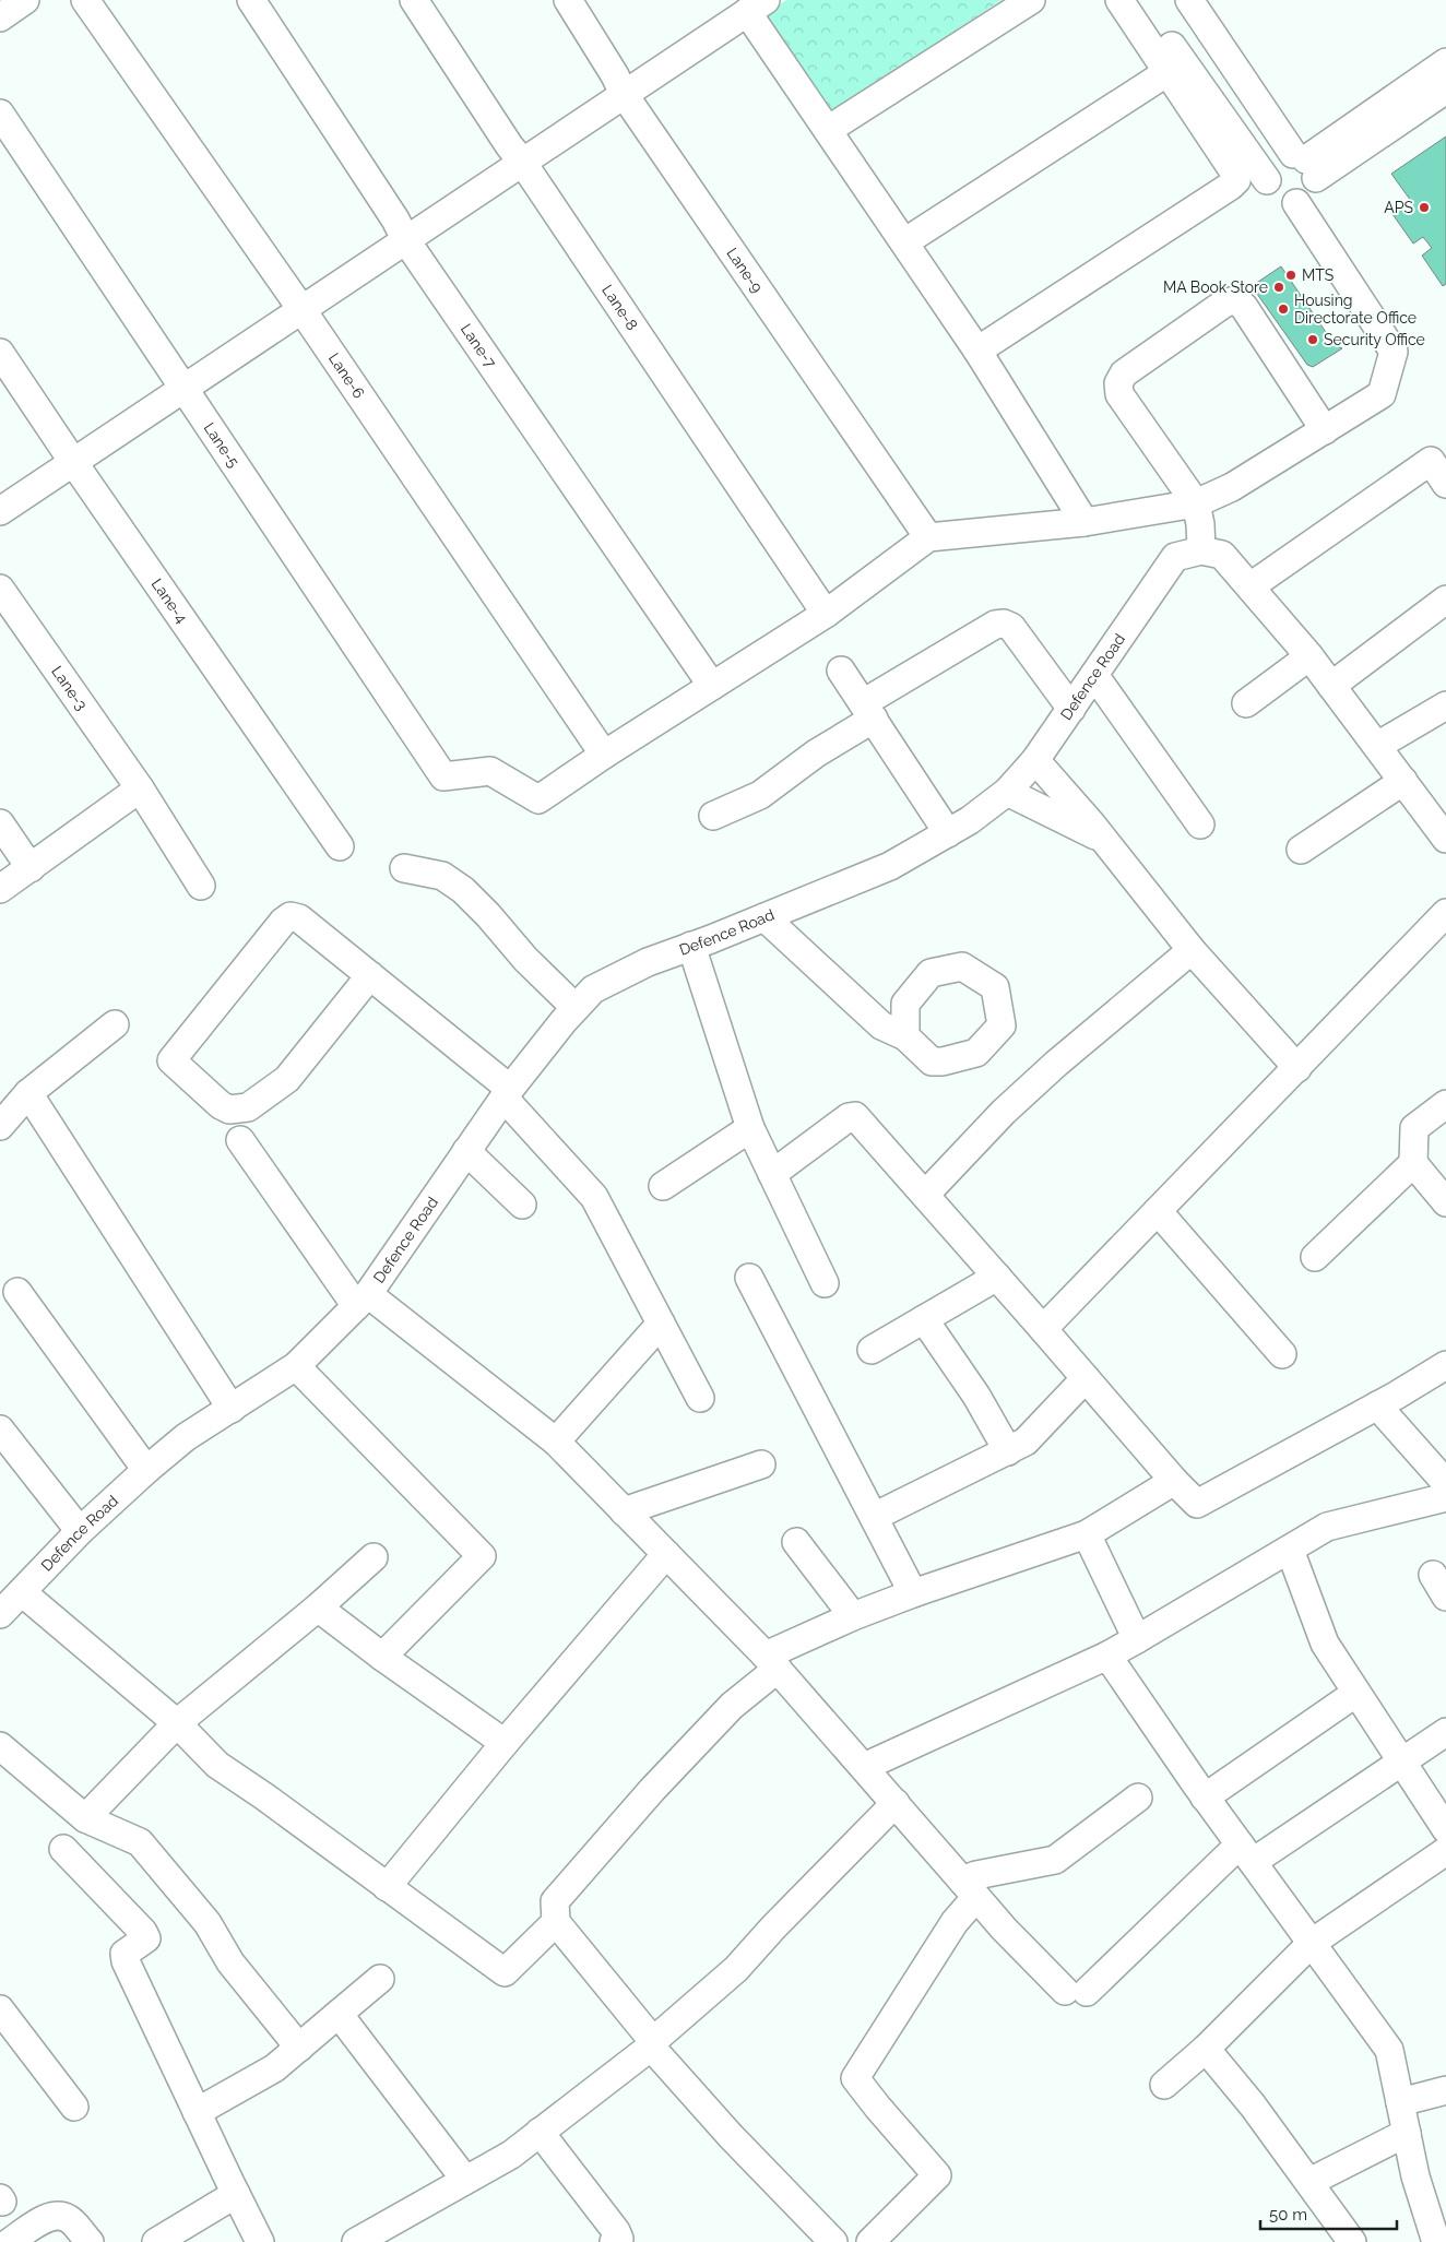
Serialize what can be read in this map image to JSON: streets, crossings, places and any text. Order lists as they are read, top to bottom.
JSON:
{
  "streets": {
    "street": [
      "Lane-9",
      "Lane-8",
      "Lane-7",
      "Lane-6",
      "Lane-5",
      "Lane-4",
      "Defence Road",
      "Lane-3"
    ]
  },
  "crossings": [
    ["Lane-6", "Lane-5"]
  ],
  "places": [
    "APS",
    "MTS",
    "MA Book Store",
    "Housing Directorate Office",
    "Security Office"
  ],
  "scale_bar": "50 m"
}
